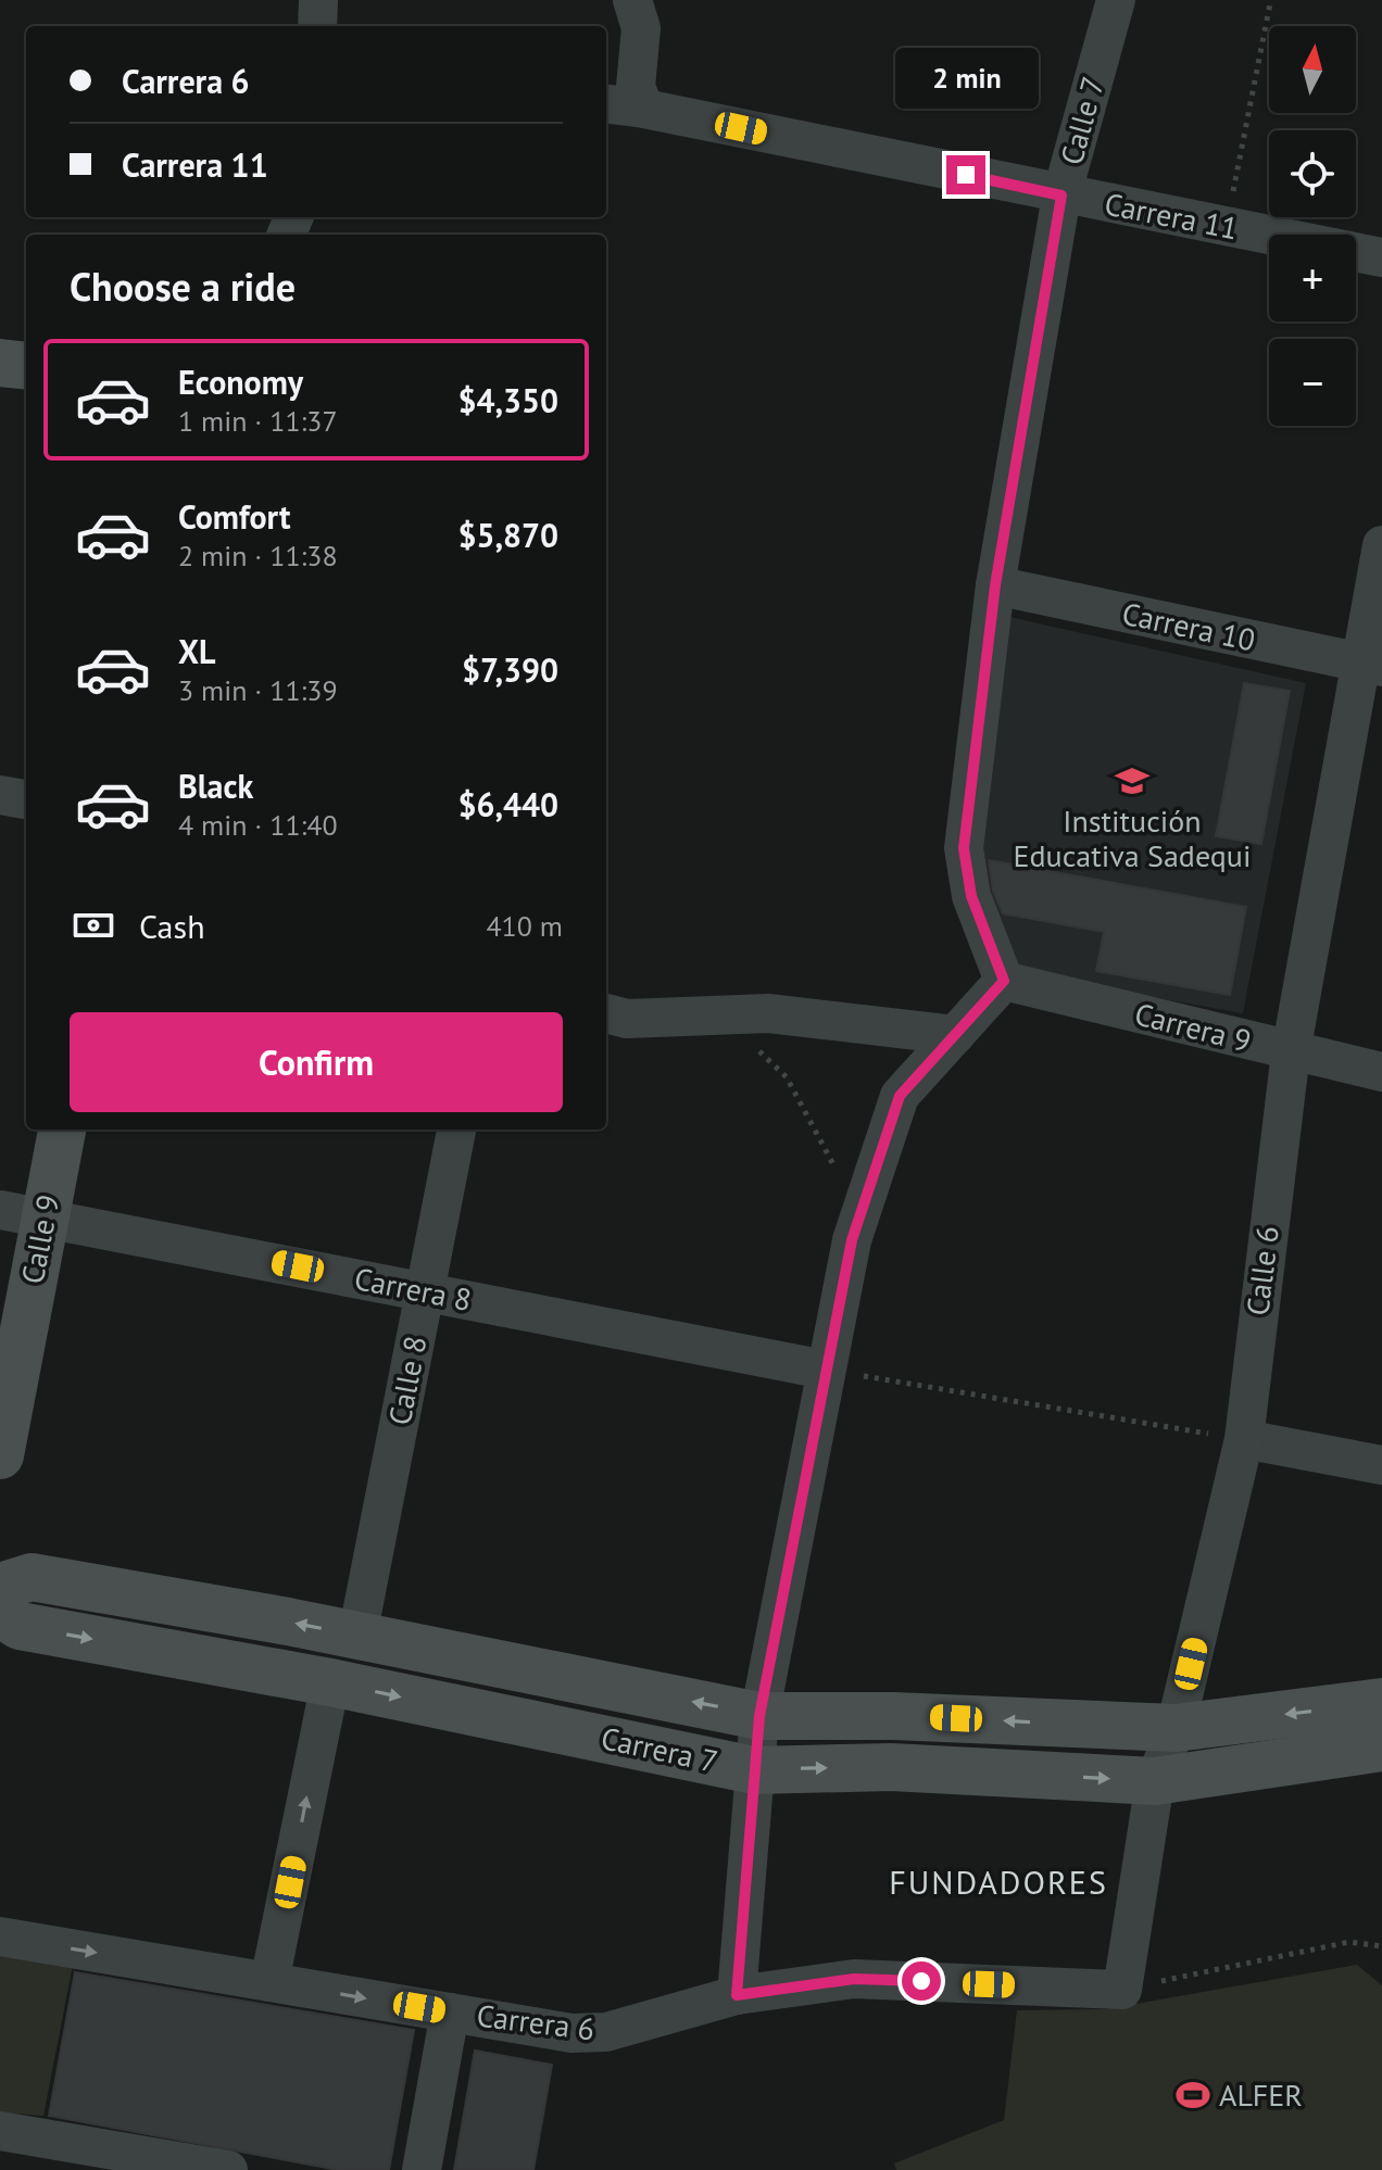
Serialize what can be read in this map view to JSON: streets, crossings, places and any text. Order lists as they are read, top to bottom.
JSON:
{
  "streets": {
    "main road": ["Calle 9", "Carrera 7"],
    "street": [
      "Calle 7",
      "Carrera 11",
      "Carrera 10",
      "Carrera 9",
      "Calle 6",
      "Carrera 8",
      "Calle 8",
      "Carrera 6"
    ]
  },
  "crossings": [
    ["Calle 7", "Carrera 11"],
    ["Calle 7", "Carrera 10"],
    ["Calle 7", "Carrera 9"],
    ["Carrera 10", "Calle 6"],
    ["Carrera 9", "Calle 6"],
    ["Calle 9", "Carrera 8"],
    ["Calle 6", "Carrera 7"],
    ["Calle 6", "Carrera 6"],
    ["Carrera 8", "Calle 8"],
    ["Calle 8", "Carrera 7"]
  ],
  "districts": ["FUNDADORES"],
  "places": {
    "school or university": ["Institución Educativa Sadequi"],
    "sports": ["ALFER"]
  },
  "north": "top",
  "page": {
    "map_buttons": ["+", "−"],
    "banner": ["Carrera 6", "Carrera 11"],
    "bubble": "2 min",
    "heading": "Choose a ride",
    "list": [
      {
        "name": "Economy",
        "note": "1 min · 11:37",
        "value": "$4,350"
      },
      {
        "name": "Comfort",
        "note": "2 min · 11:38",
        "value": "$5,870"
      },
      {
        "name": "XL",
        "note": "3 min · 11:39",
        "value": "$7,390"
      },
      {
        "name": "Black",
        "note": "4 min · 11:40",
        "value": "$6,440"
      }
    ],
    "pay": ["Cash", "410 m"],
    "buttons": "Confirm"
  }
}
